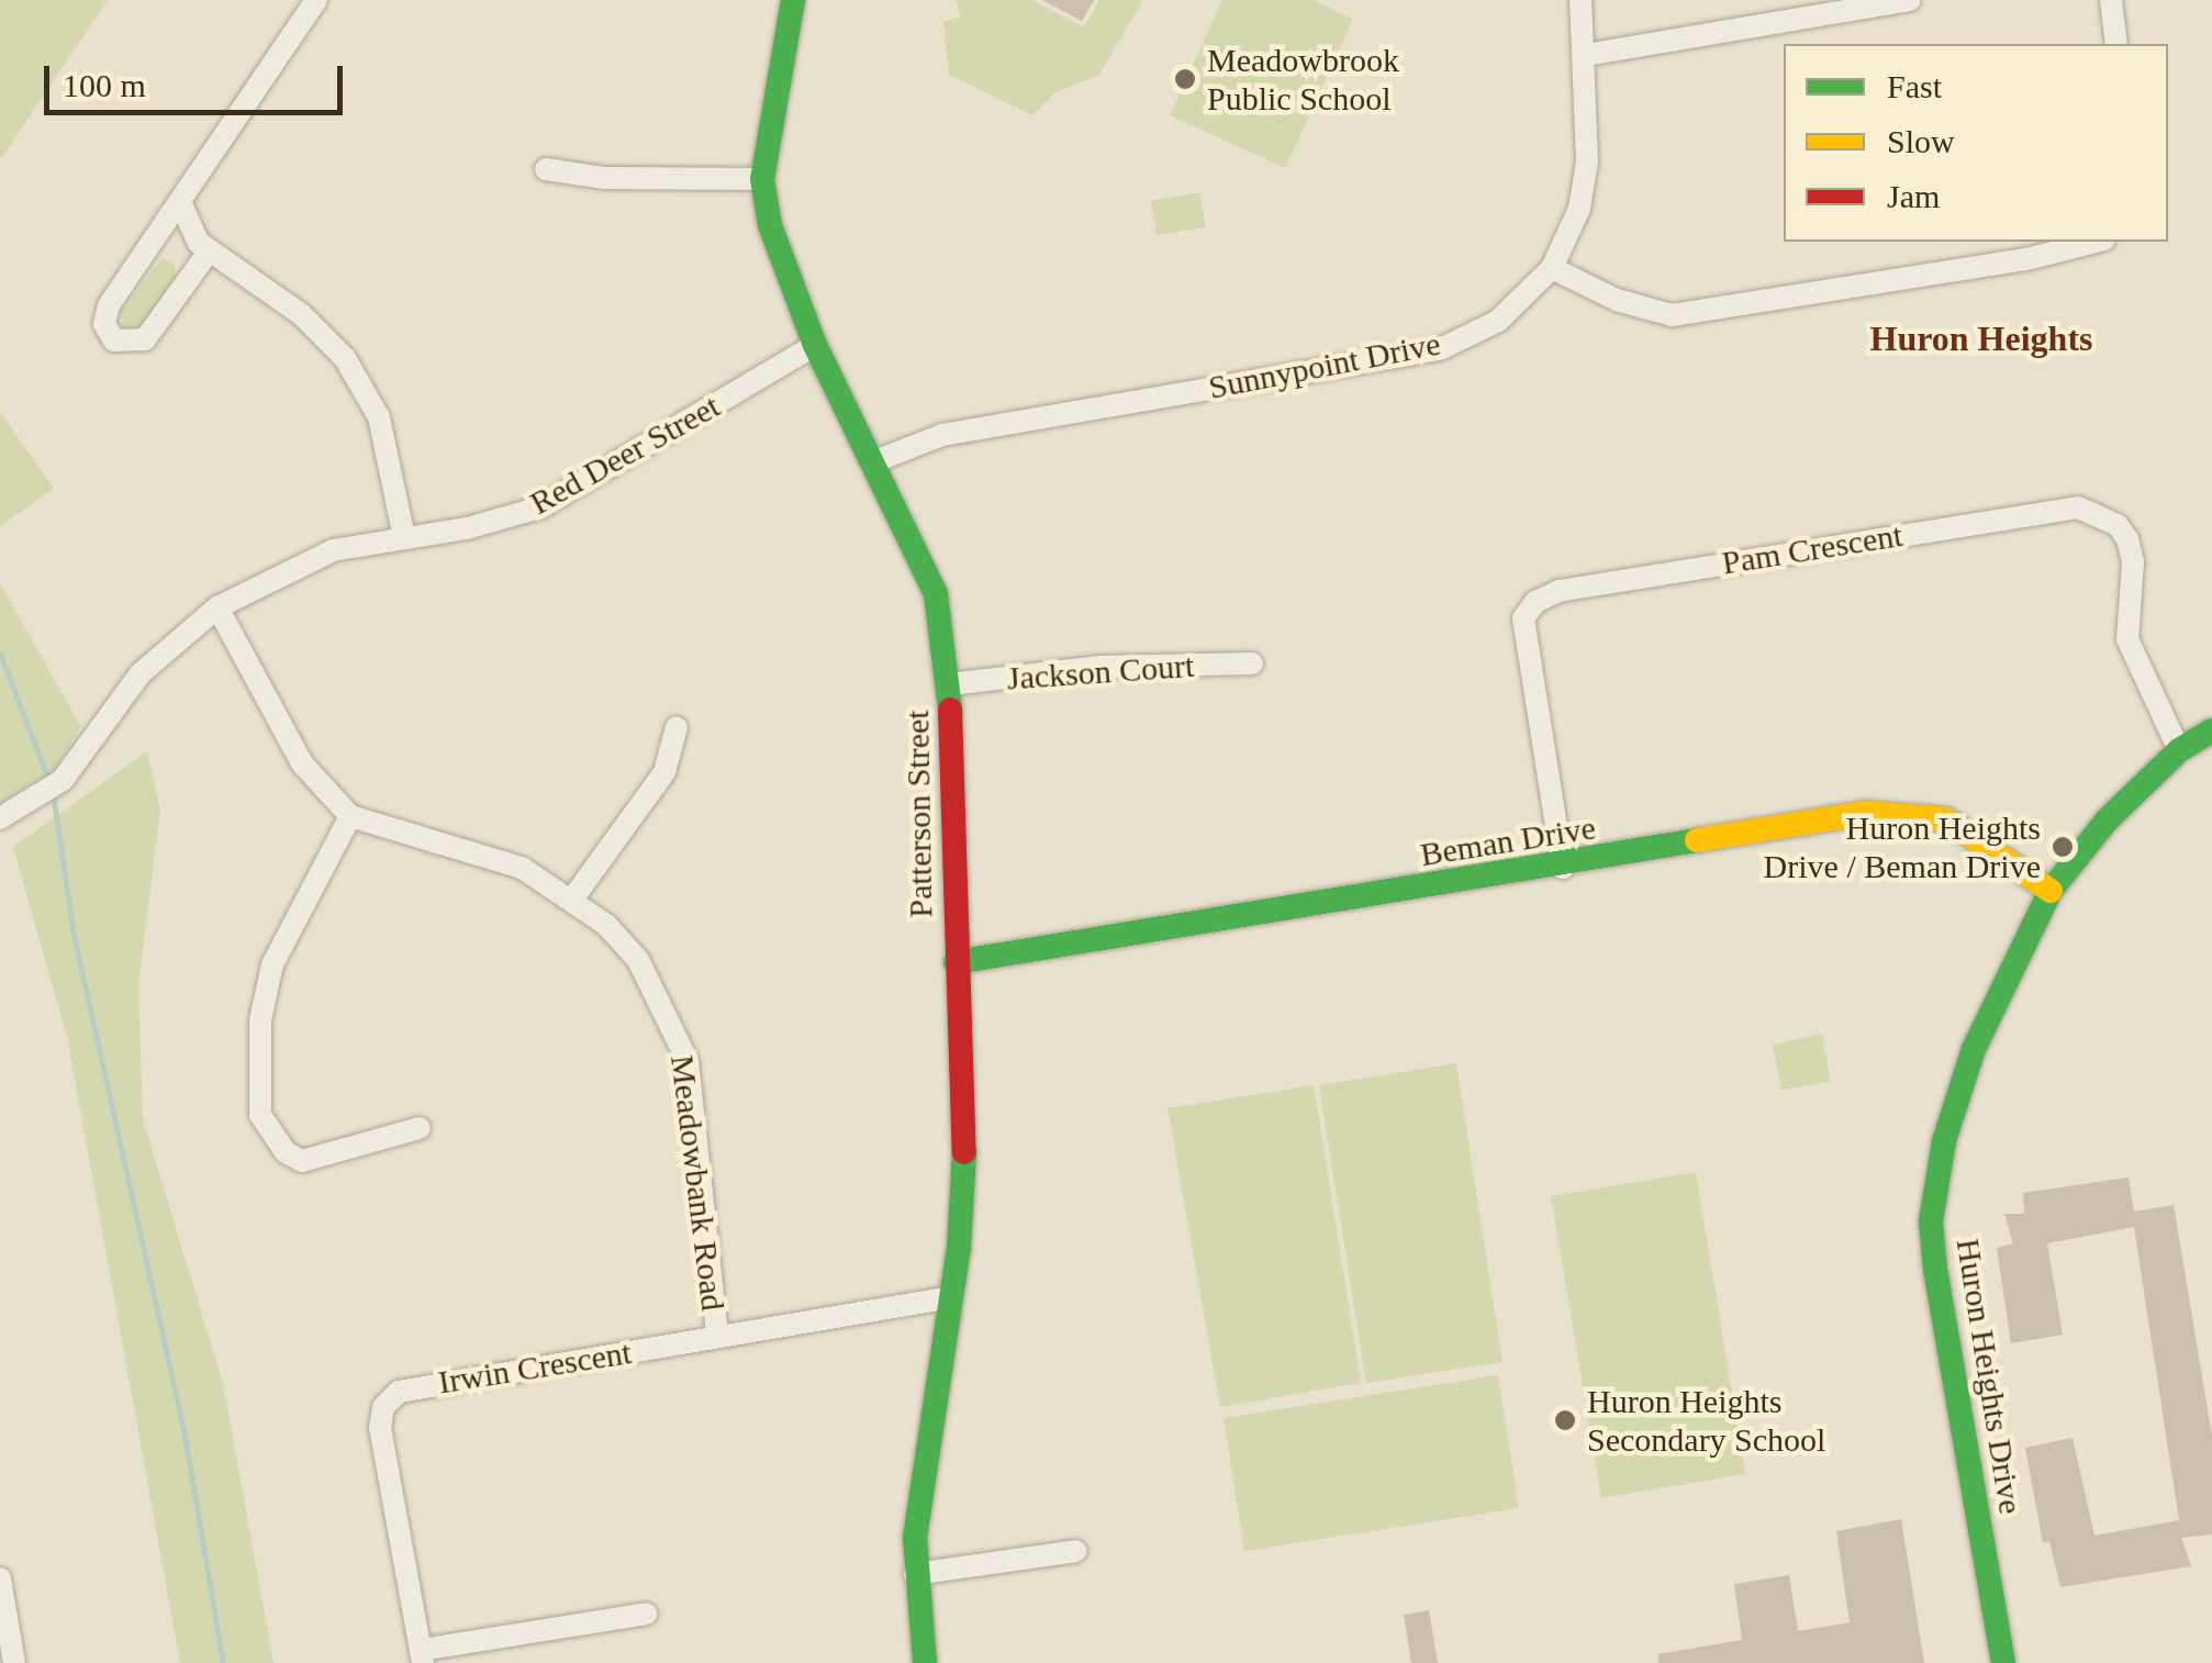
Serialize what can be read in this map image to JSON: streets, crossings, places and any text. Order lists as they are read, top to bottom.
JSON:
{
  "streets": {
    "street": [
      "Sunnypoint Drive",
      "Red Deer Street",
      "Pam Crescent",
      "Jackson Court",
      "Patterson Street",
      "Beman Drive",
      "Meadowbank Road",
      "Irwin Crescent",
      "Huron Heights Drive"
    ]
  },
  "crossings": [
    ["Sunnypoint Drive", "Patterson Street"],
    ["Red Deer Street", "Patterson Street"],
    ["Red Deer Street", "Meadowbank Road"],
    ["Pam Crescent", "Beman Drive"],
    ["Pam Crescent", "Huron Heights Drive"],
    ["Jackson Court", "Patterson Street"],
    ["Patterson Street", "Beman Drive"],
    ["Patterson Street", "Irwin Crescent"],
    ["Beman Drive", "Huron Heights Drive"],
    ["Meadowbank Road", "Irwin Crescent"]
  ],
  "districts": ["Huron Heights"],
  "places": ["Meadowbrook Public School", "Huron Heights Drive / Beman Drive", "Huron Heights Secondary School"],
  "legend": ["Fast", "Slow", "Jam"],
  "scale_bar": "100 m"
}
